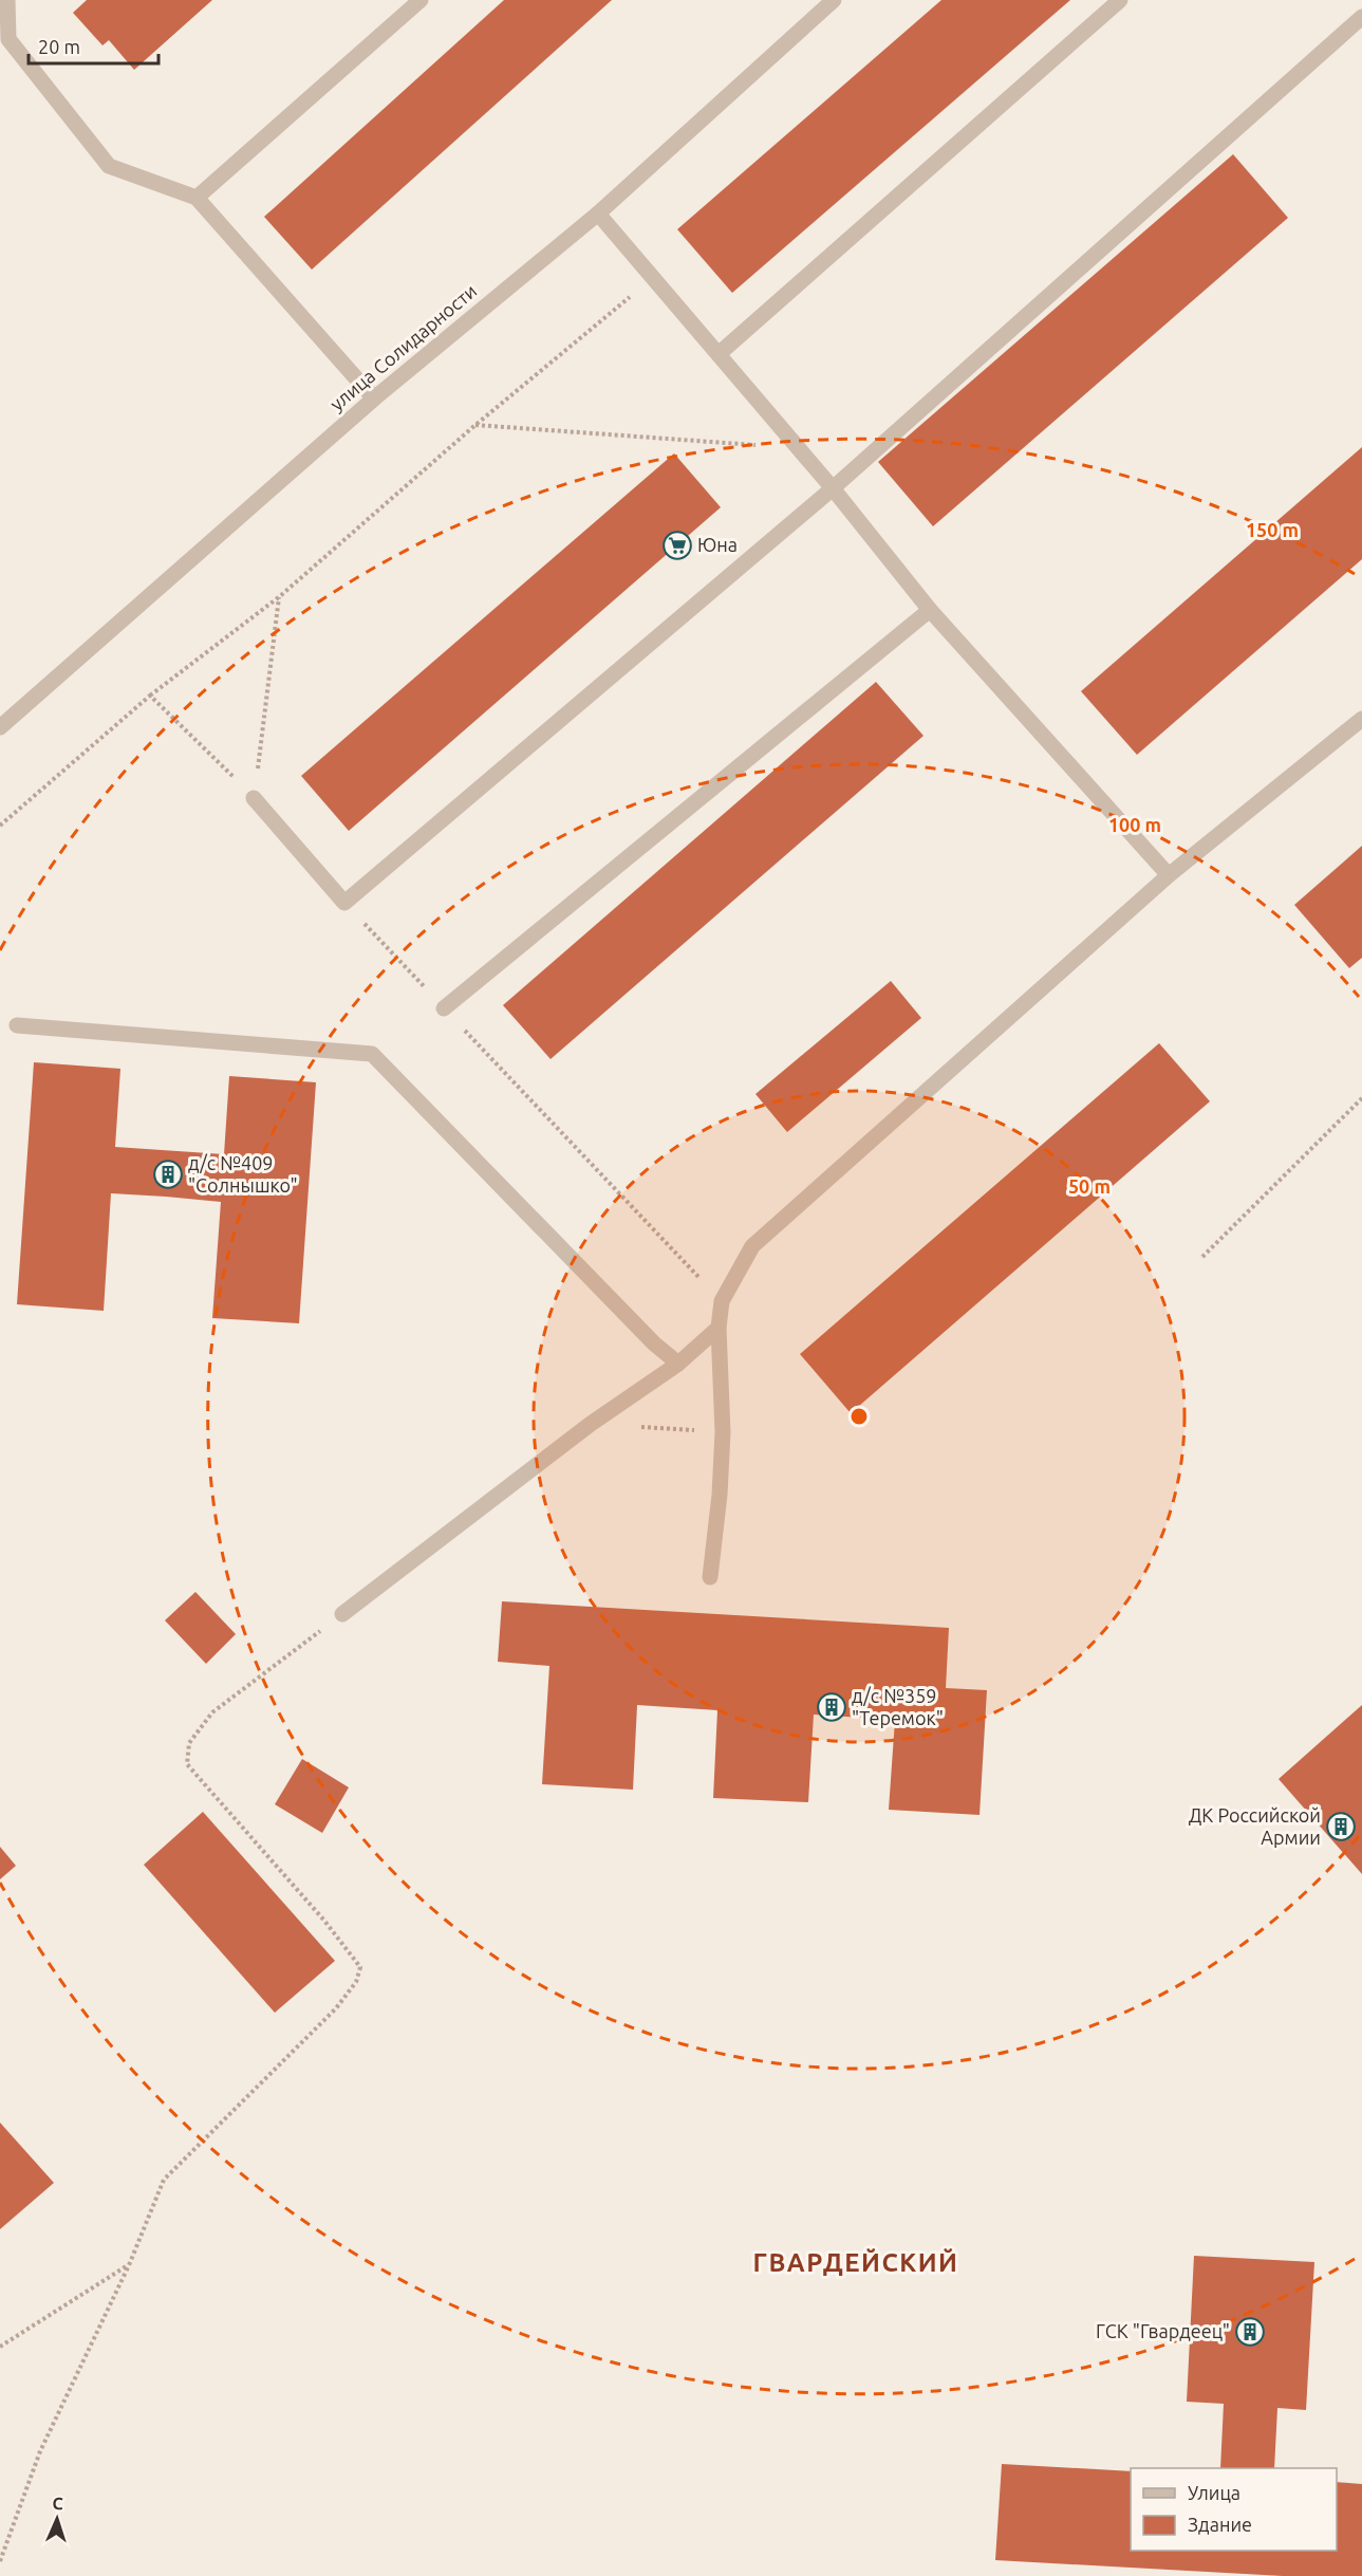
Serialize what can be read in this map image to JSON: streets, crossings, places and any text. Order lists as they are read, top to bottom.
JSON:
{
  "streets": {
    "lane": ["улица Солидарности"]
  },
  "districts": ["ГВАРДЕЙСКИЙ"],
  "places": {
    "supermarket": ["Юна"],
    "building": [
      "д/с №409 \"Солнышко\"",
      "д/с №359 \"Теремок\"",
      "ДК Российской Армии",
      "ГСК \"Гвардеец\""
    ]
  },
  "legend": ["Улица", "Здание"],
  "scale_bar": "20 m",
  "north": "top",
  "rings": ["150 m", "100 m", "50 m"]
}
